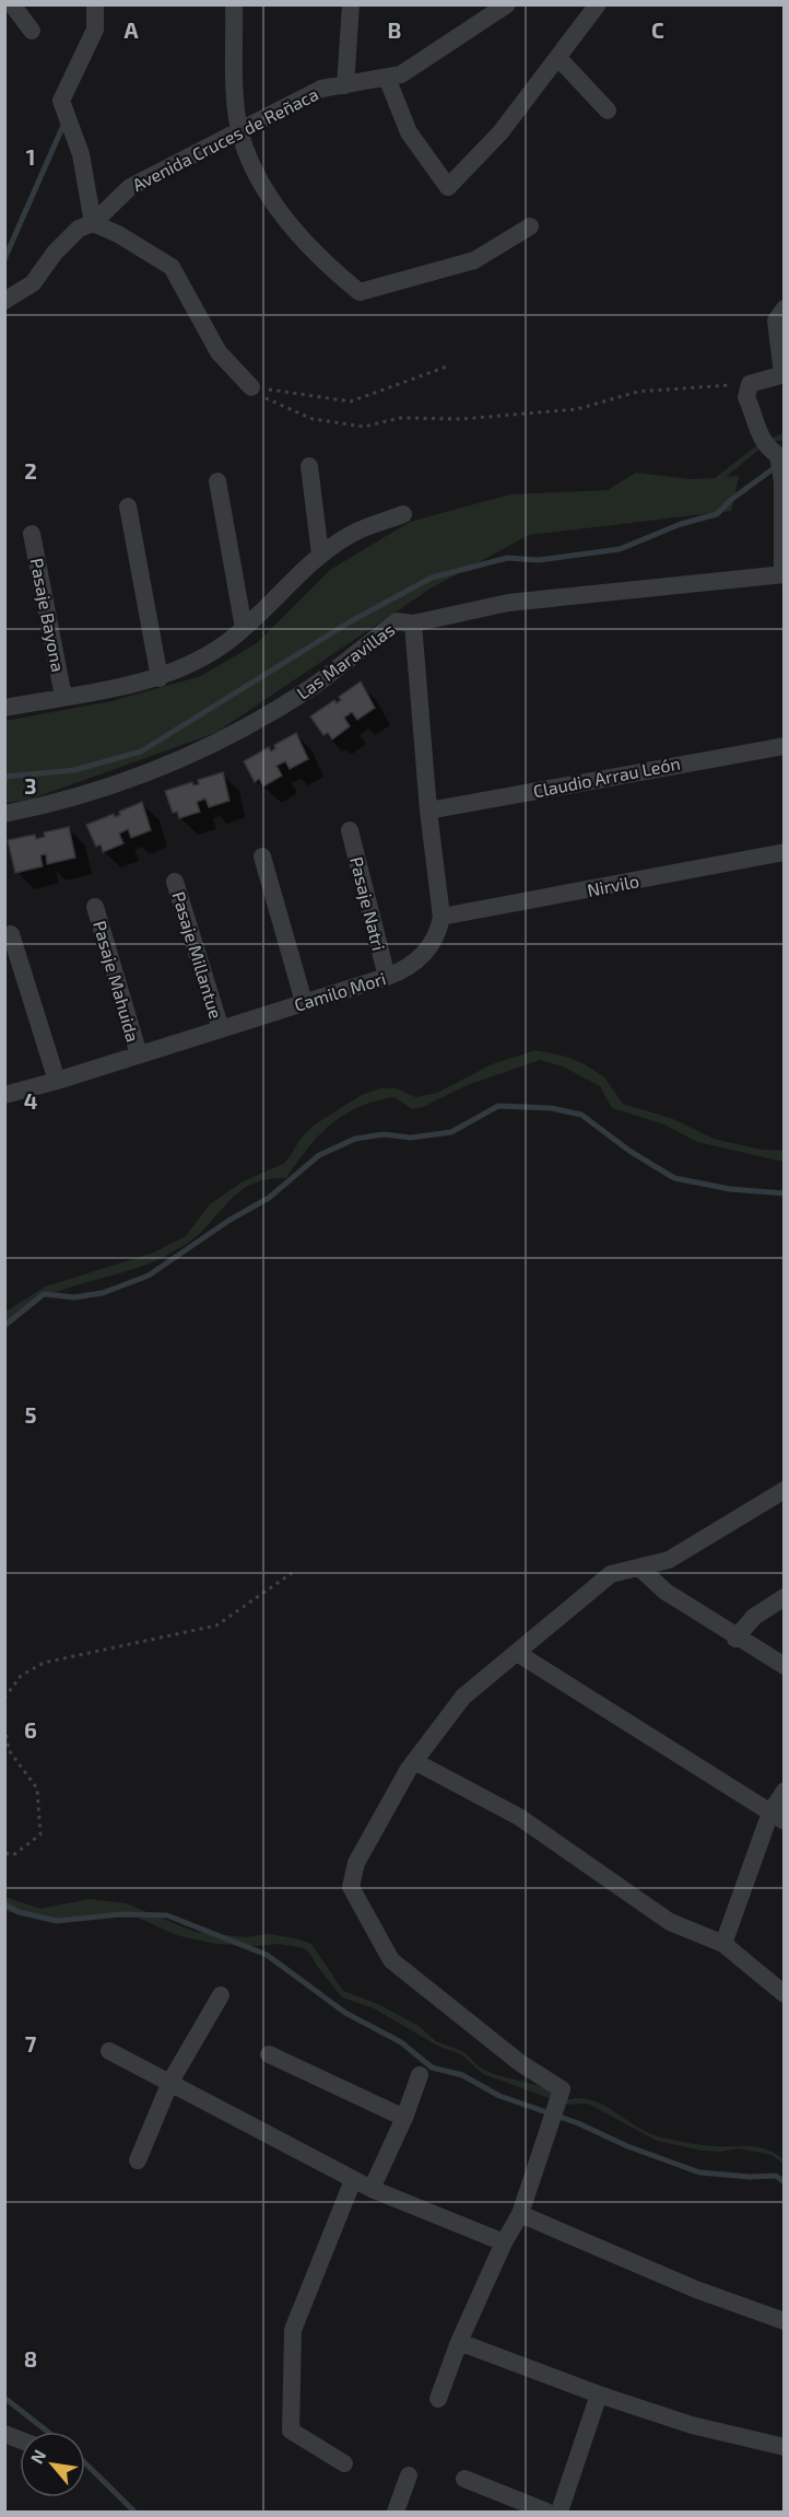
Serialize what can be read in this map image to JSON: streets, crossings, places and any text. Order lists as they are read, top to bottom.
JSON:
{
  "streets": {
    "street": [
      "Avenida Cruces de Reñaca",
      "Pasaje Bayona",
      "Las Maravillas",
      "Claudio Arrau León",
      "Nirvilo",
      "Pasaje Natri",
      "Pasaje Millantue",
      "Pasaje Mahuida",
      "Camilo Mori"
    ]
  },
  "crossings": [
    ["Las Maravillas", "Camilo Mori"],
    ["Claudio Arrau León", "Camilo Mori"],
    ["Nirvilo", "Camilo Mori"],
    ["Pasaje Natri", "Camilo Mori"],
    ["Pasaje Millantue", "Camilo Mori"],
    ["Pasaje Mahuida", "Camilo Mori"]
  ],
  "north": "top left",
  "grid": {
    "columns": ["A", "B", "C"],
    "rows": [
      "1",
      "2",
      "3",
      "4",
      "5",
      "6",
      "7",
      "8"
    ]
  }
}
